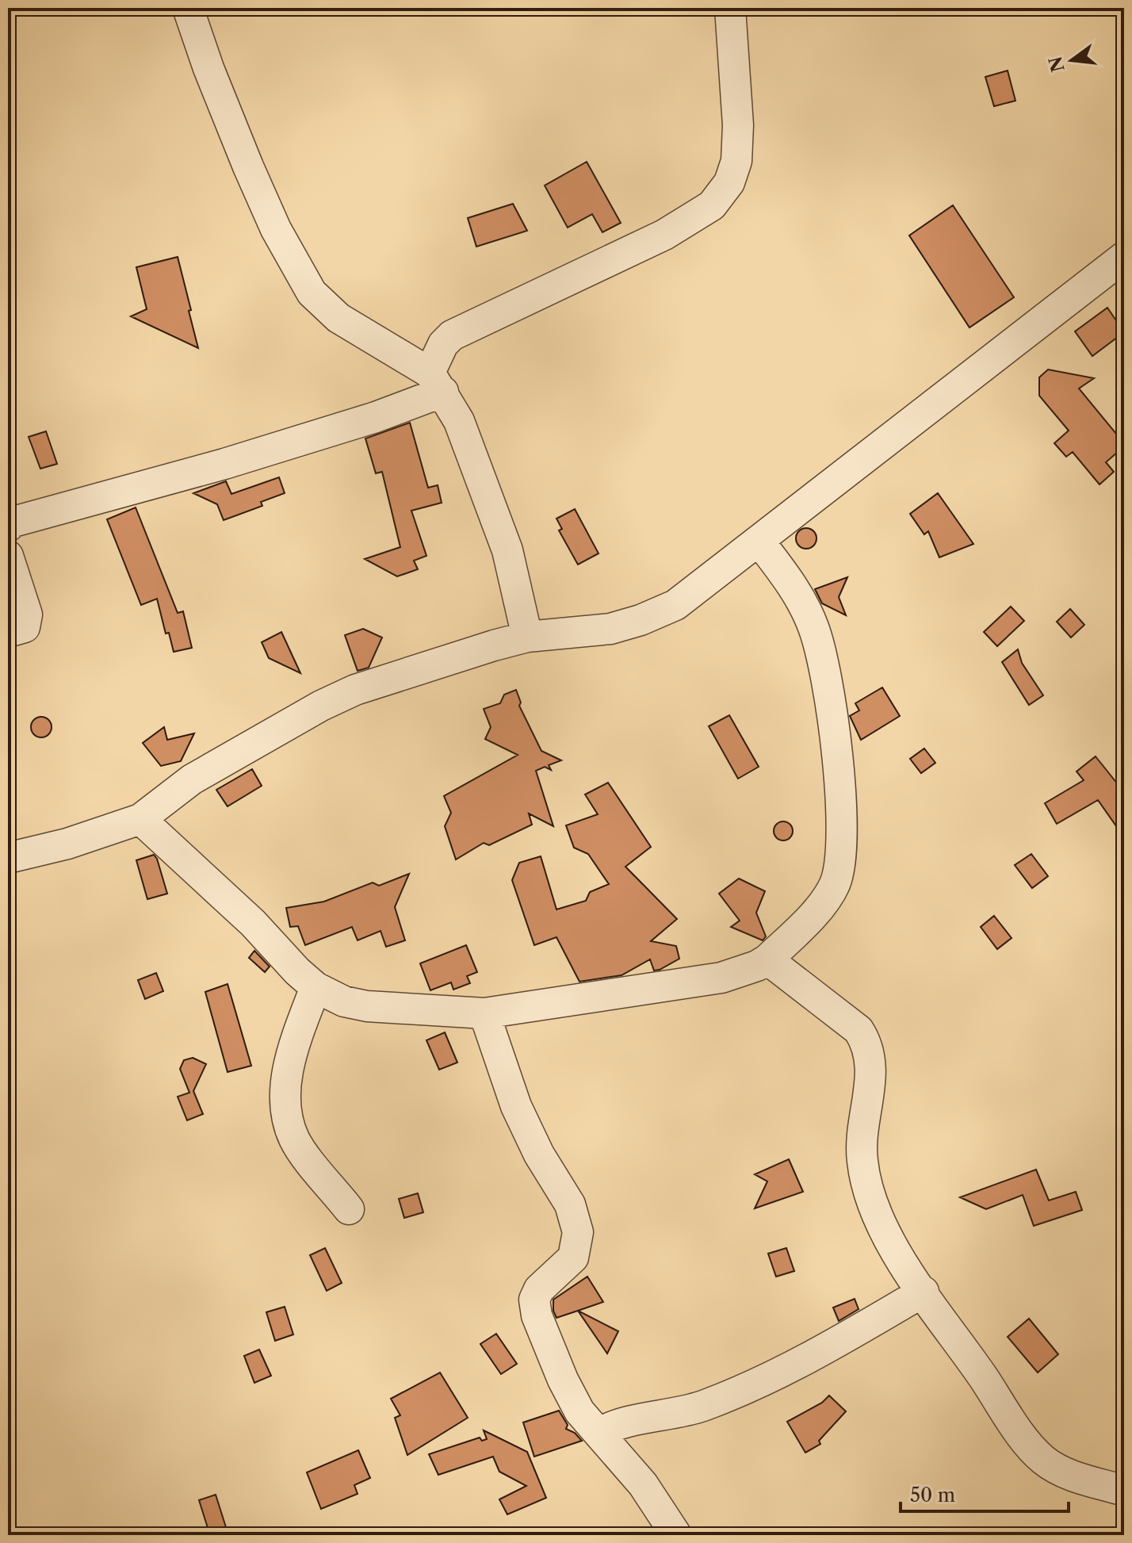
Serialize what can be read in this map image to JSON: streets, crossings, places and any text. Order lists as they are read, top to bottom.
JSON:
{
  "scale_bar": "50 m",
  "north": "left"
}
